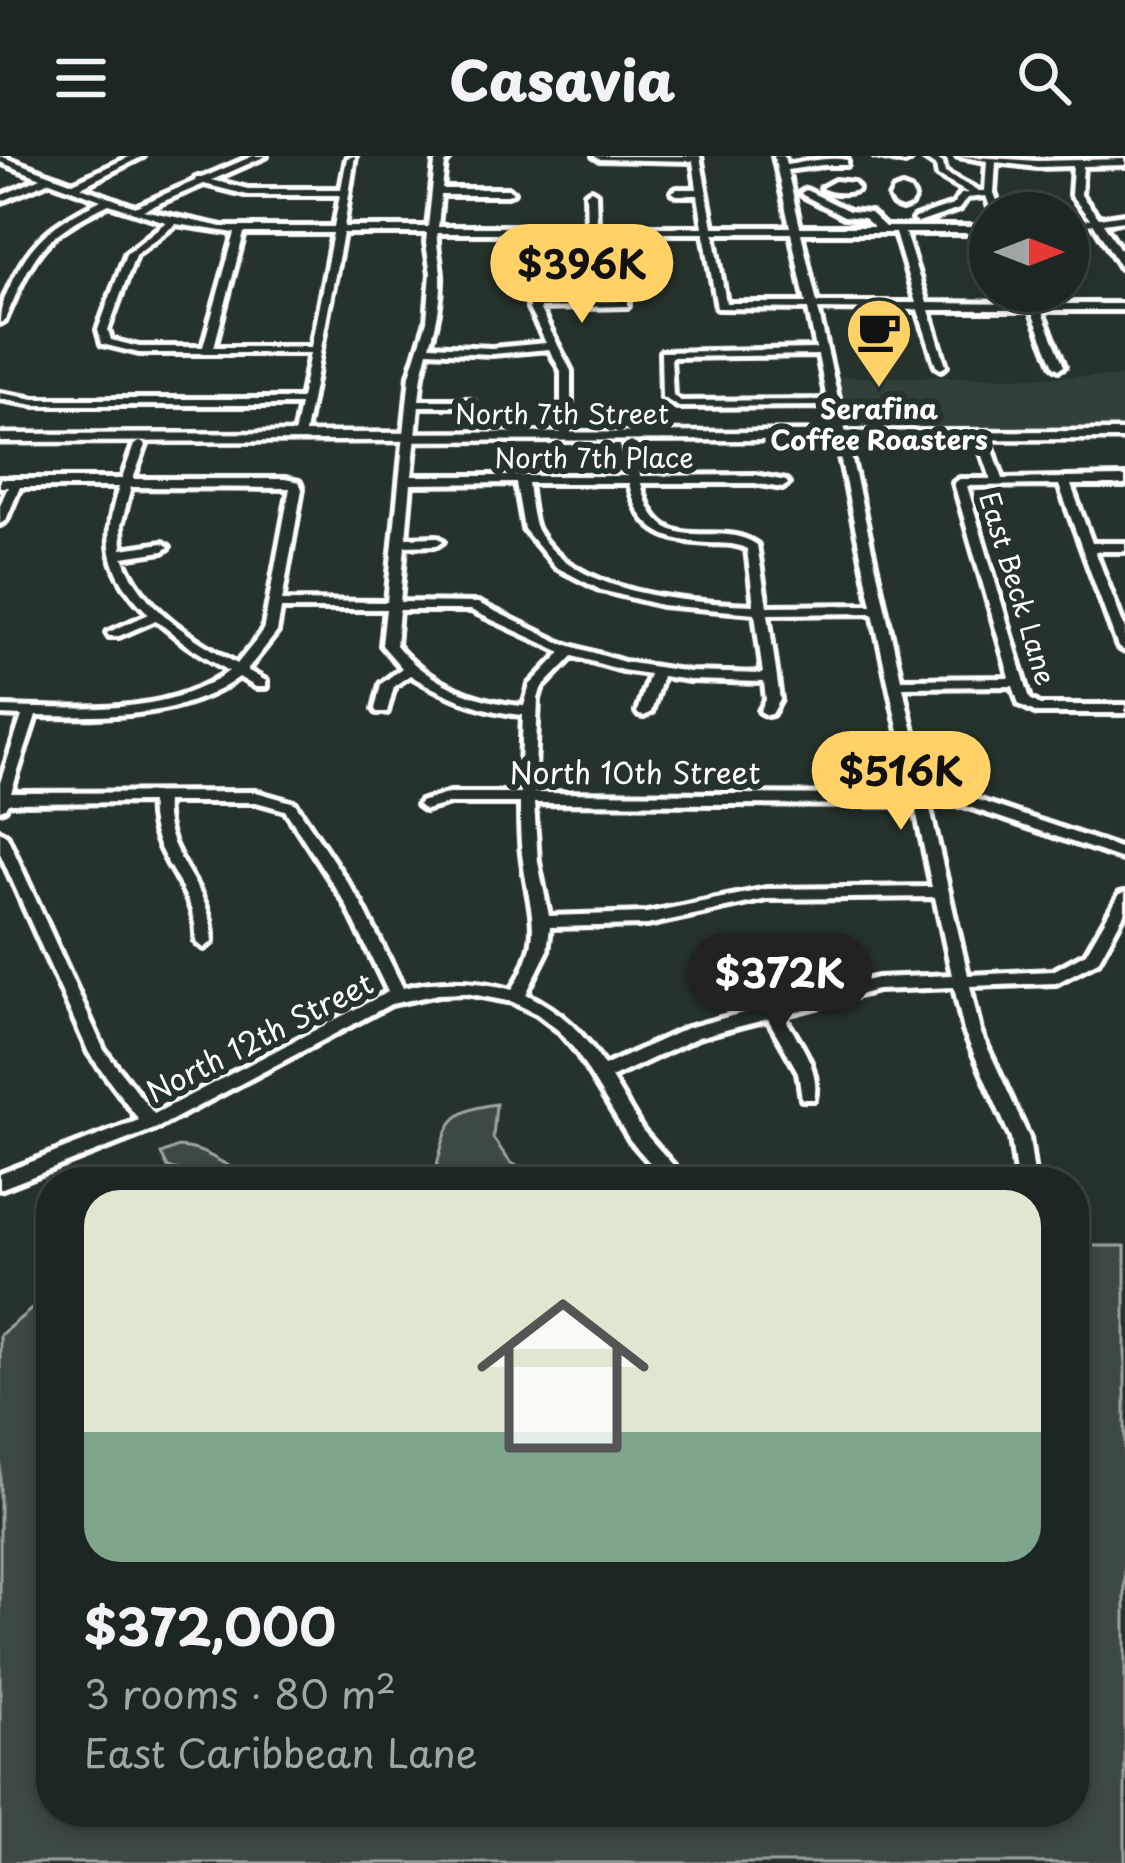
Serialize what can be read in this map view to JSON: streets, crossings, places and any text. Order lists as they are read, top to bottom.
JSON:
{
  "streets": {
    "main road": ["North 7th Street"],
    "street": [
      "North 7th Place",
      "East Beck Lane",
      "North 10th Street",
      "North 12th Street"
    ]
  },
  "crossings": [
    ["North 7th Street", "East Beck Lane"]
  ],
  "places": {
    "cafe": ["Serafina Coffee Roasters"]
  },
  "north": "right",
  "page": {
    "header": "Casavia",
    "price": ["$396K", "$516K", "$372K"],
    "list": [
      {
        "name": "$372,000",
        "note": "3 rooms · 80 m² · East Caribbean Lane"
      }
    ]
  }
}
